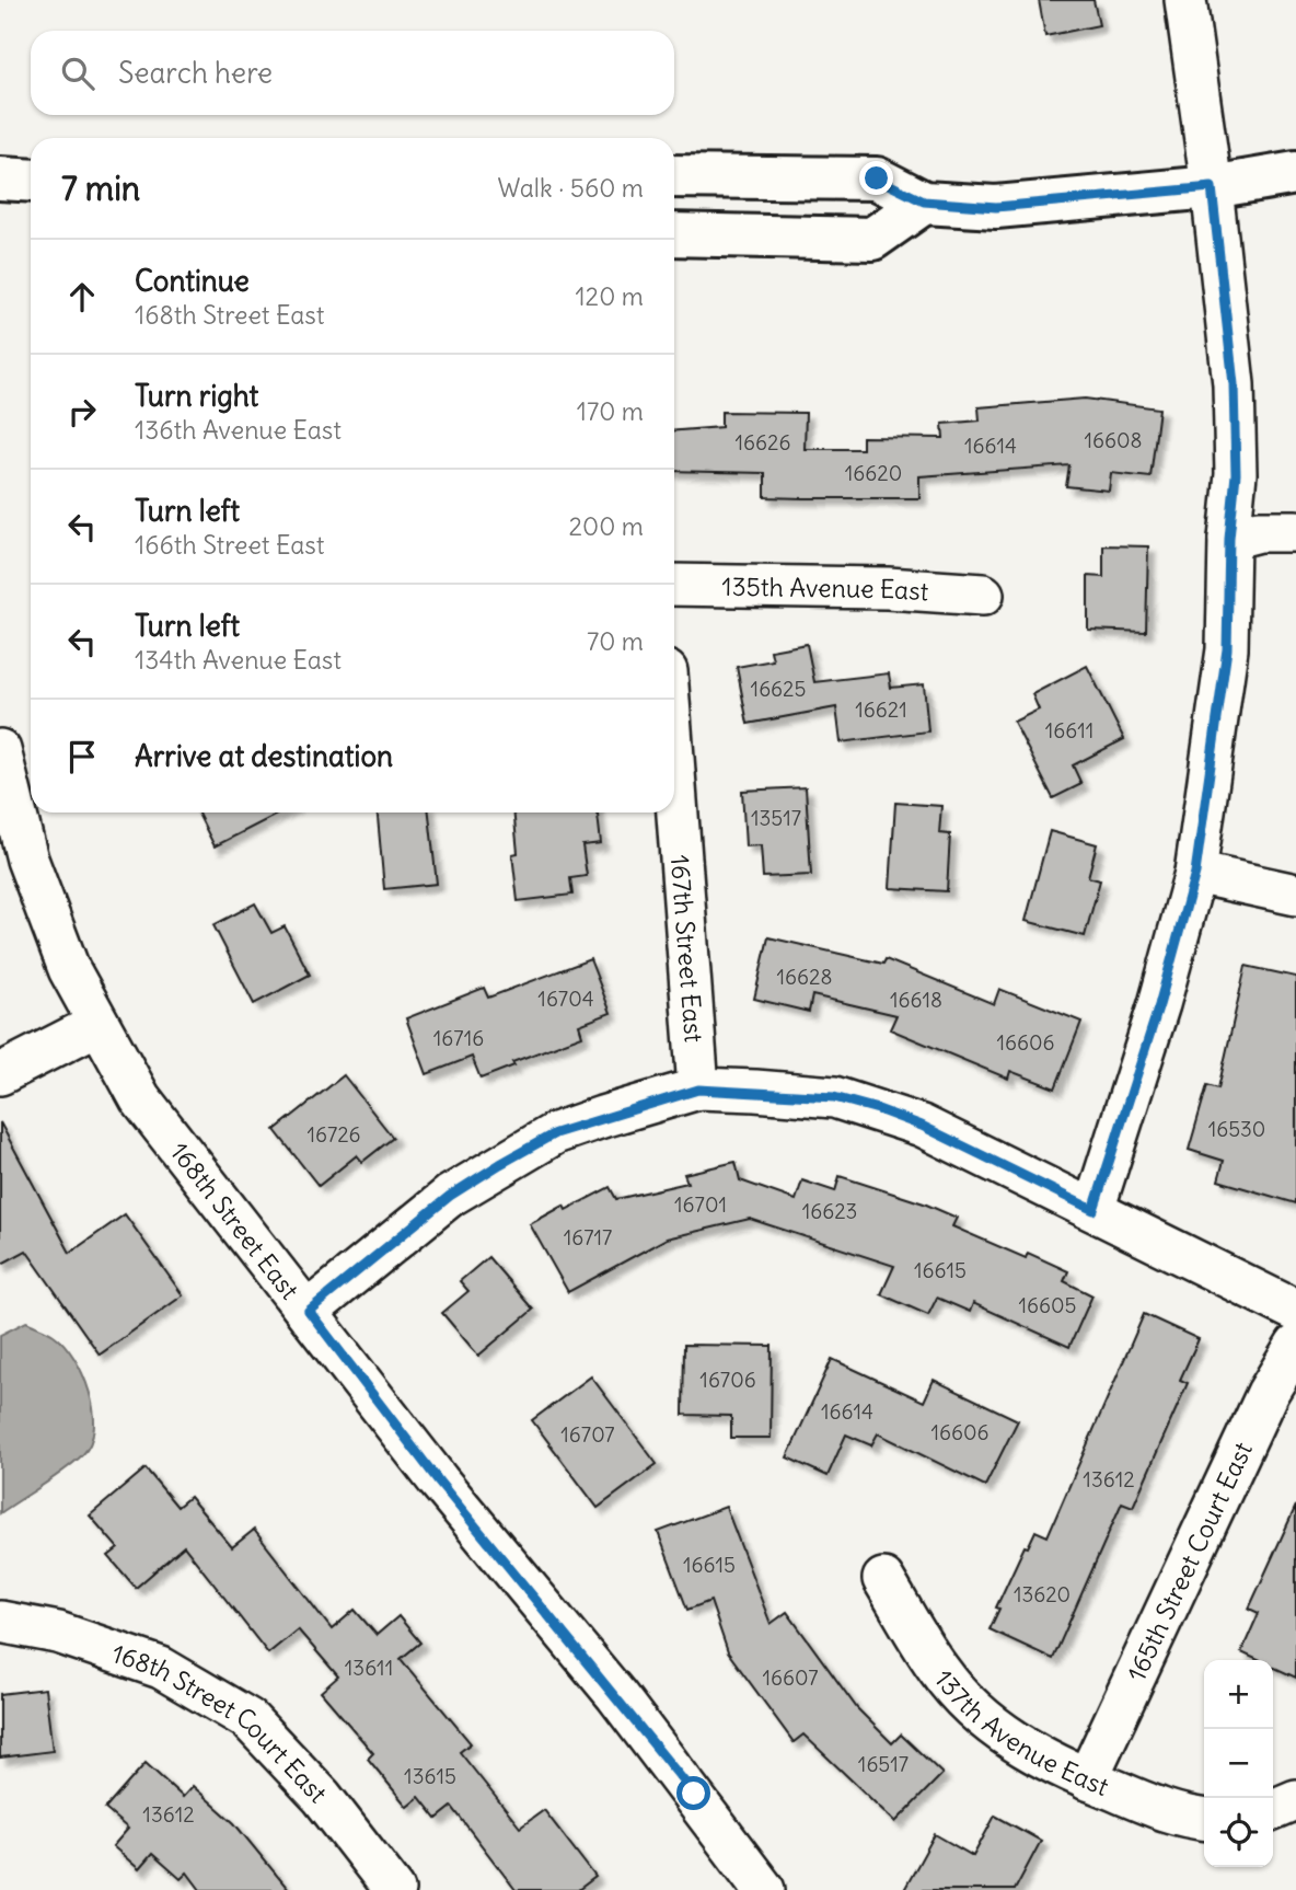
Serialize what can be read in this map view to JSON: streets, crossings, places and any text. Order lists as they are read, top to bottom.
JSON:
{
  "streets": {
    "street": [
      "135th Avenue East",
      "167th Street East",
      "168th Street East",
      "165th Street Court East",
      "137th Avenue East",
      "168th Street Court East"
    ]
  },
  "crossings": [
    ["165th Street Court East", "137th Avenue East"]
  ],
  "house_numbers": [
    "16608",
    "16626",
    "16614",
    "16620",
    "16625",
    "16621",
    "16611",
    "13517",
    "16628",
    "16704",
    "16618",
    "16716",
    "16606",
    "16530",
    "16726",
    "16701",
    "16623",
    "16717",
    "16615",
    "16605",
    "16706",
    "16614",
    "16606",
    "16707",
    "13612",
    "16615",
    "13620",
    "13611",
    "16607",
    "16517",
    "13615",
    "13612"
  ],
  "page": {
    "search": "Search here",
    "heading": ["7 min", "Walk · 560 m"],
    "list": [
      ["Continue", "168th Street East", "120 m"],
      ["Turn right", "136th Avenue East", "170 m"],
      ["Turn left", "166th Street East", "200 m"],
      ["Turn left", "134th Avenue East", "70 m"],
      "Arrive at destination"
    ],
    "map_buttons": ["+", "−"]
  }
}
